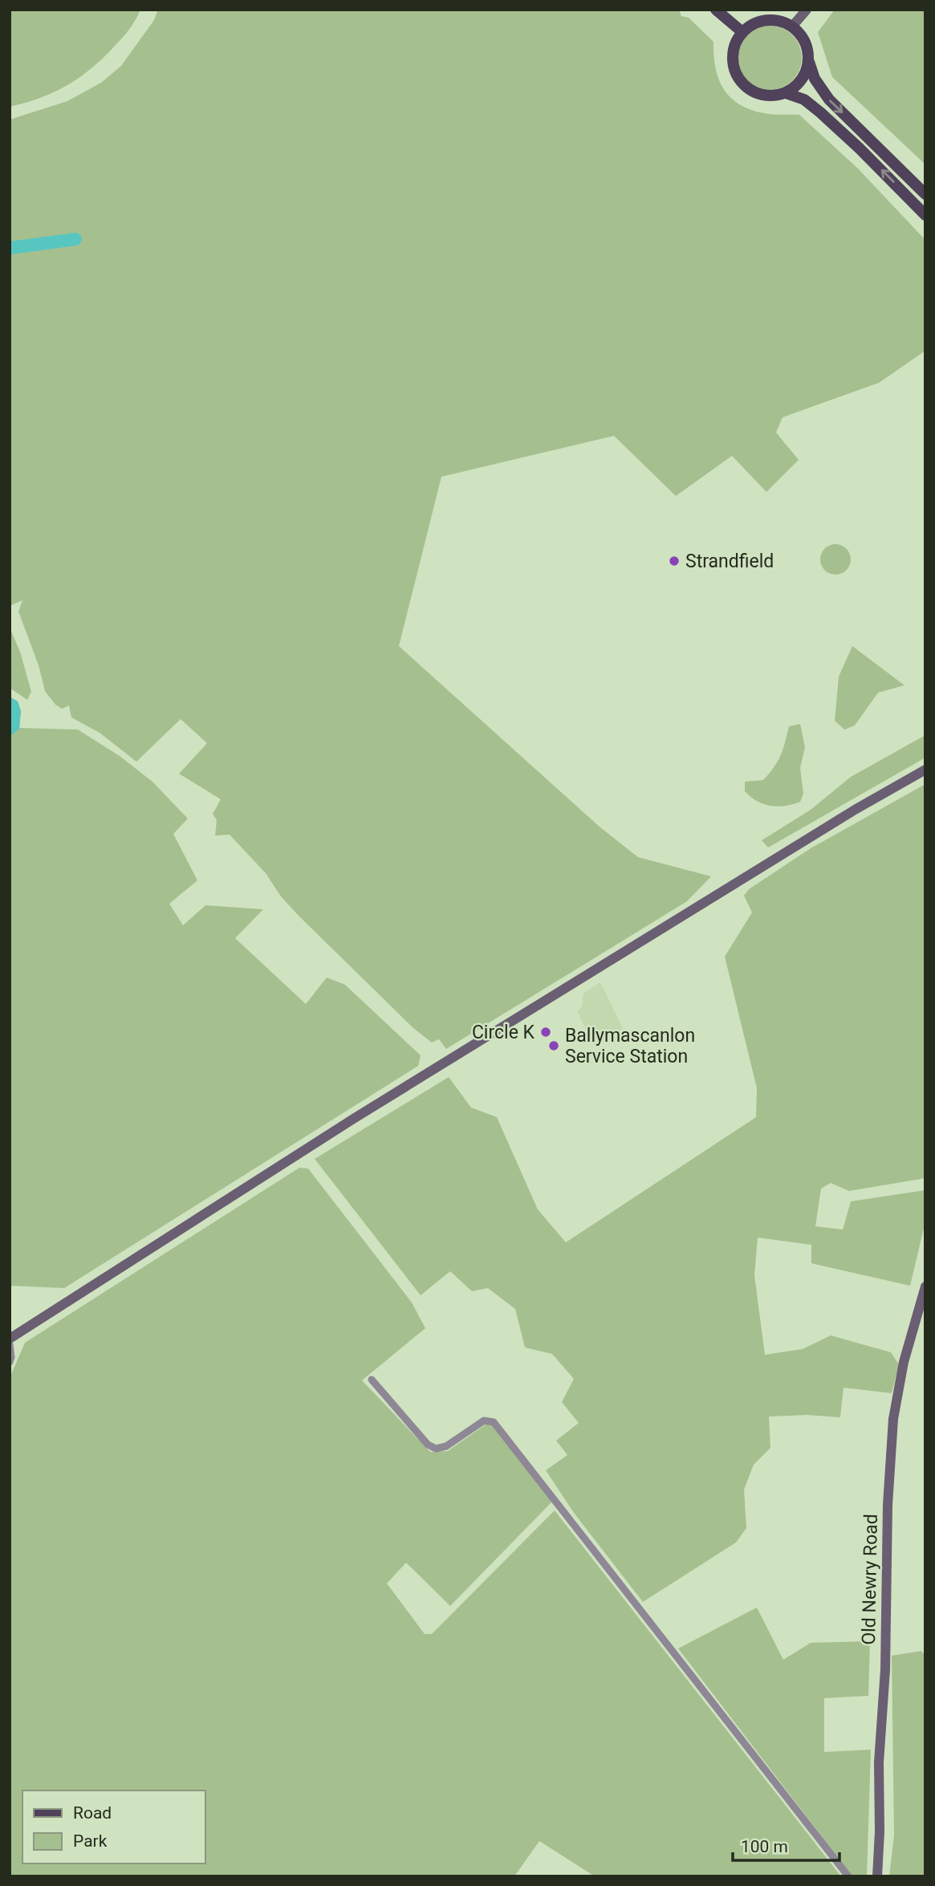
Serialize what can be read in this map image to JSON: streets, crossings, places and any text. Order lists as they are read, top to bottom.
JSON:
{
  "streets": {
    "main road": ["Old Newry Road"]
  },
  "places": ["Strandfield", "Circle K", "Ballymascanlon Service Station"],
  "legend": ["Road", "Park"],
  "scale_bar": "100 m"
}
